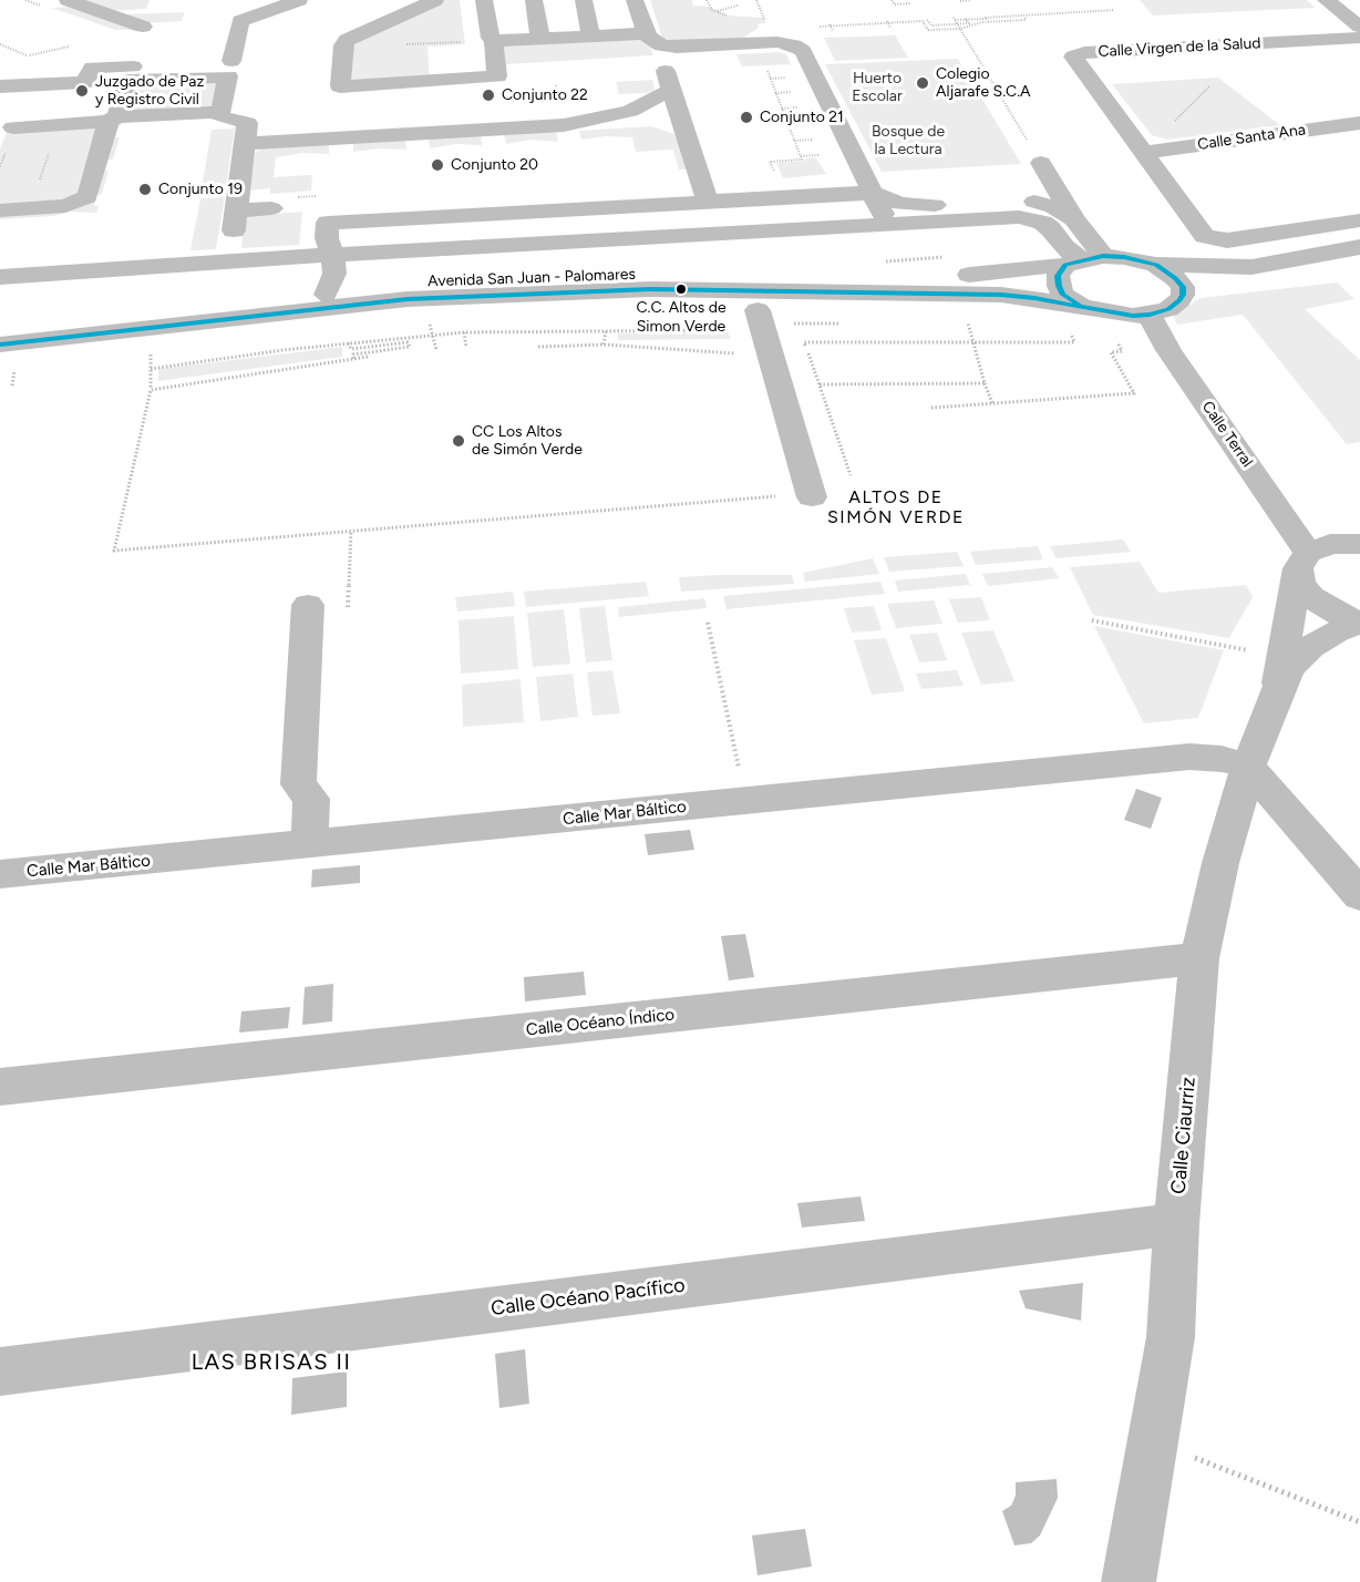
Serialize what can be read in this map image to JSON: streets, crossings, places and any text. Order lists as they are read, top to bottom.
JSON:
{
  "streets": {
    "street": [
      "Calle Virgen de la Salud",
      "Calle Santa Ana",
      "Avenida San Juan - Palomares",
      "Calle Terral",
      "Calle Mar Báltico",
      "Calle Océano Índico",
      "Calle Ciaurriz",
      "Calle Océano Pacífico"
    ]
  },
  "crossings": [
    ["Calle Virgen de la Salud", "Calle Santa Ana"],
    ["Calle Terral", "Calle Ciaurriz"],
    ["Calle Mar Báltico", "Calle Ciaurriz"],
    ["Calle Océano Índico", "Calle Ciaurriz"],
    ["Calle Ciaurriz", "Calle Océano Pacífico"]
  ],
  "districts": ["ALTOS DE SIMÓN VERDE", "LAS BRISAS II"],
  "parks": ["Huerto Escolar", "Bosque de la Lectura"],
  "places": [
    "Colegio Aljarafe S.C.A",
    "Juzgado de Paz y Registro Civil",
    "Conjunto 22",
    "Conjunto 21",
    "Conjunto 20",
    "Conjunto 19",
    "C.C. Altos de Simon Verde",
    "CC Los Altos de Simón Verde"
  ]
}
